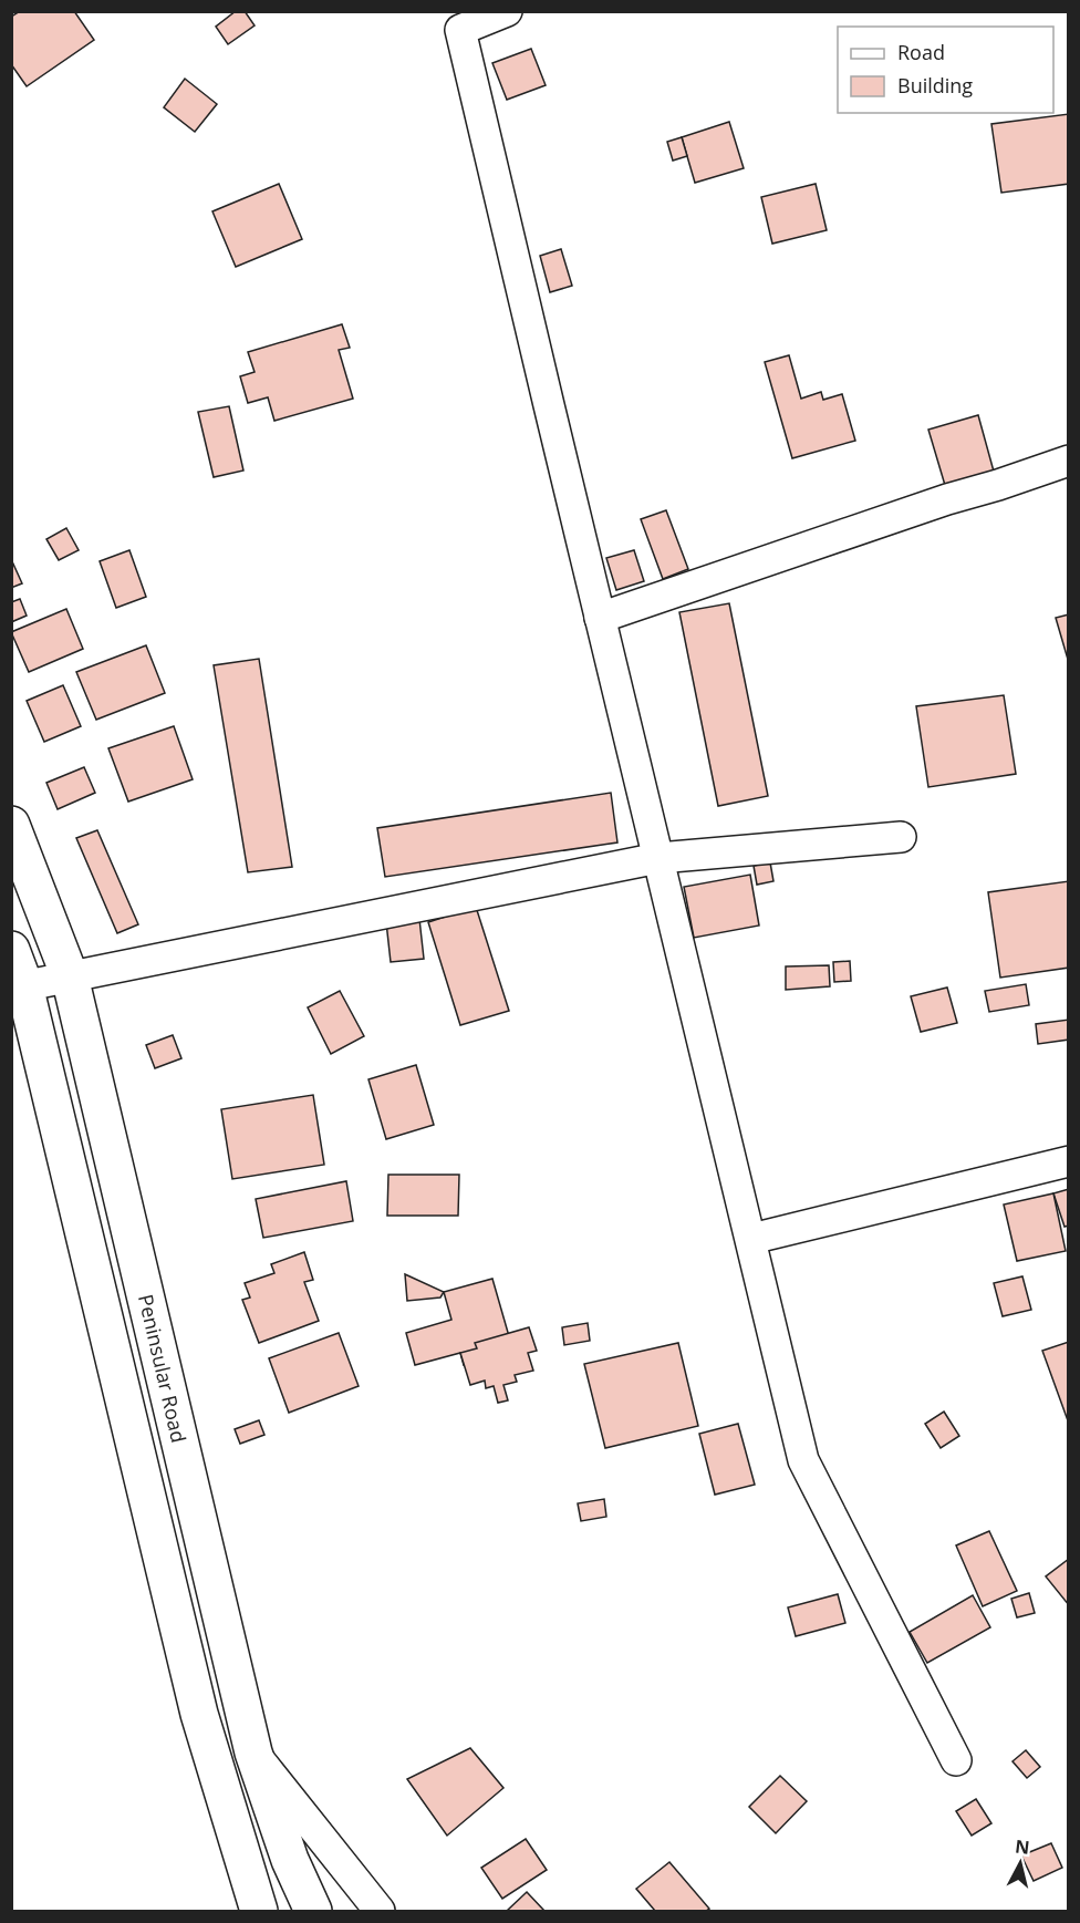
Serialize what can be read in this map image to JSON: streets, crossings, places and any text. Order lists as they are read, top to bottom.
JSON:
{
  "streets": {
    "main road": ["Peninsular Road"]
  },
  "legend": ["Road", "Building"],
  "north": "top"
}
